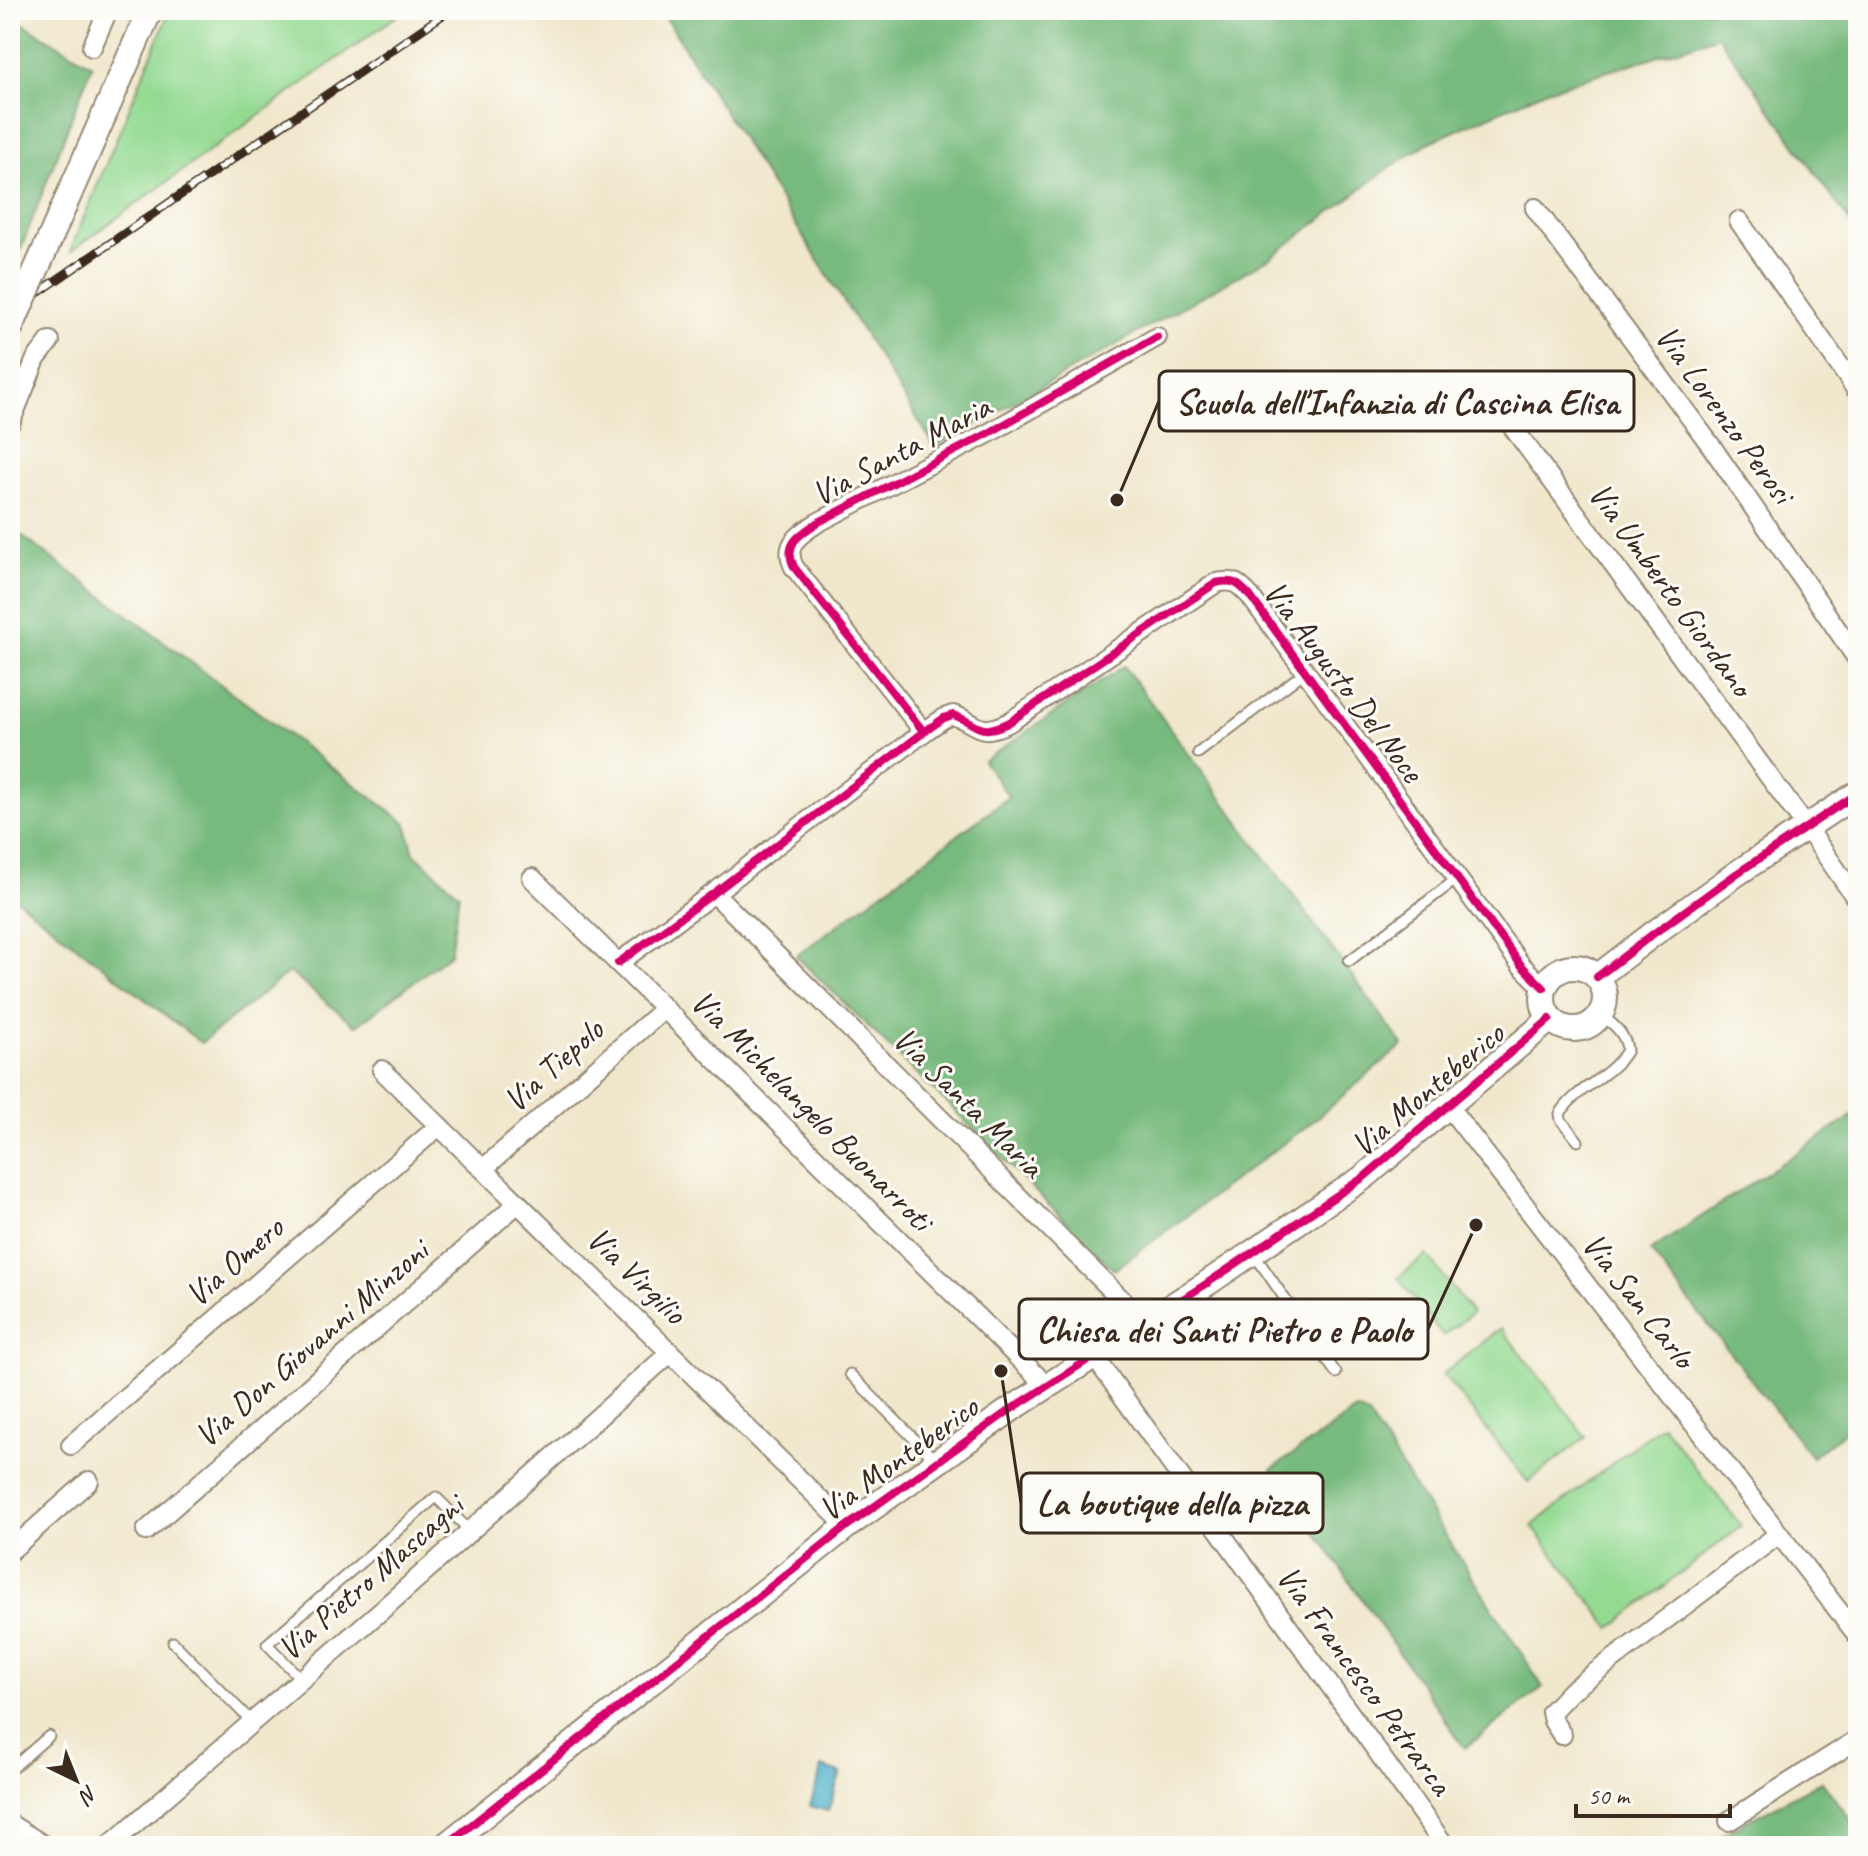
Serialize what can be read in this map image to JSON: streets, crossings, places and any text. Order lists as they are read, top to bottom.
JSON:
{
  "streets": {
    "street": [
      "Via Lorenzo Perosi",
      "Via Santa Maria",
      "Via Umberto Giordano",
      "Via Augusto Del Noce",
      "Via Tiepolo",
      "Via Monteberico",
      "Via Michelangelo Buonarroti",
      "Via Omero",
      "Via Virgilio",
      "Via San Carlo",
      "Via Don Giovanni Minzoni",
      "Via Pietro Mascagni",
      "Via Francesco Petrarca"
    ]
  },
  "crossings": [
    ["Via Santa Maria", "Via Augusto Del Noce"],
    ["Via Santa Maria", "Via Monteberico"],
    ["Via Augusto Del Noce", "Via Monteberico"],
    ["Via Tiepolo", "Via Michelangelo Buonarroti"],
    ["Via Tiepolo", "Via Virgilio"],
    ["Via Monteberico", "Via Michelangelo Buonarroti"],
    ["Via Monteberico", "Via Virgilio"],
    ["Via Monteberico", "Via San Carlo"],
    ["Via Monteberico", "Via Francesco Petrarca"],
    ["Via Omero", "Via Virgilio"],
    ["Via Virgilio", "Via Don Giovanni Minzoni"],
    ["Via Virgilio", "Via Pietro Mascagni"]
  ],
  "places": ["Scuola dell'Infanzia di Cascina Elisa", "Chiesa dei Santi Pietro e Paolo", "La boutique della pizza"],
  "scale_bar": "50 m",
  "north": "bottom right"
}
